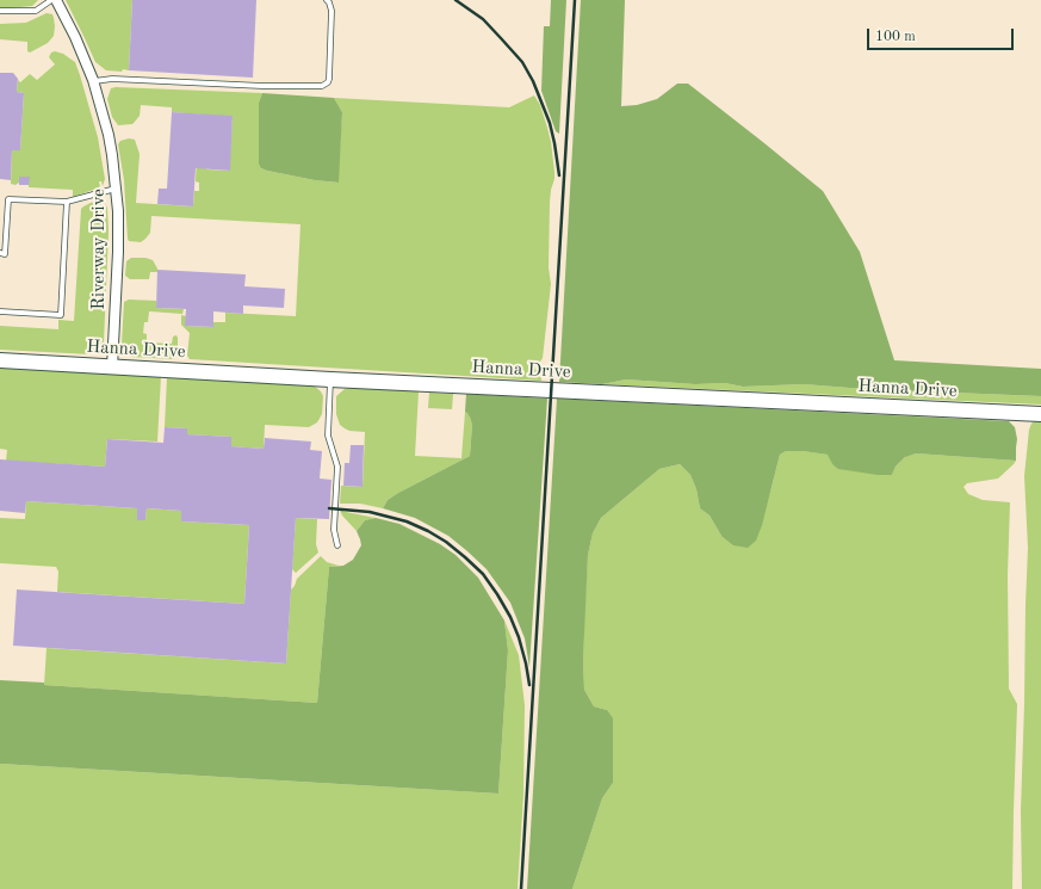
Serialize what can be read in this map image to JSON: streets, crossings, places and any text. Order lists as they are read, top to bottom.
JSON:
{
  "streets": {
    "street": ["Riverway Drive", "Hanna Drive"]
  },
  "crossings": [
    ["Riverway Drive", "Hanna Drive"]
  ],
  "scale_bar": "100 m"
}
